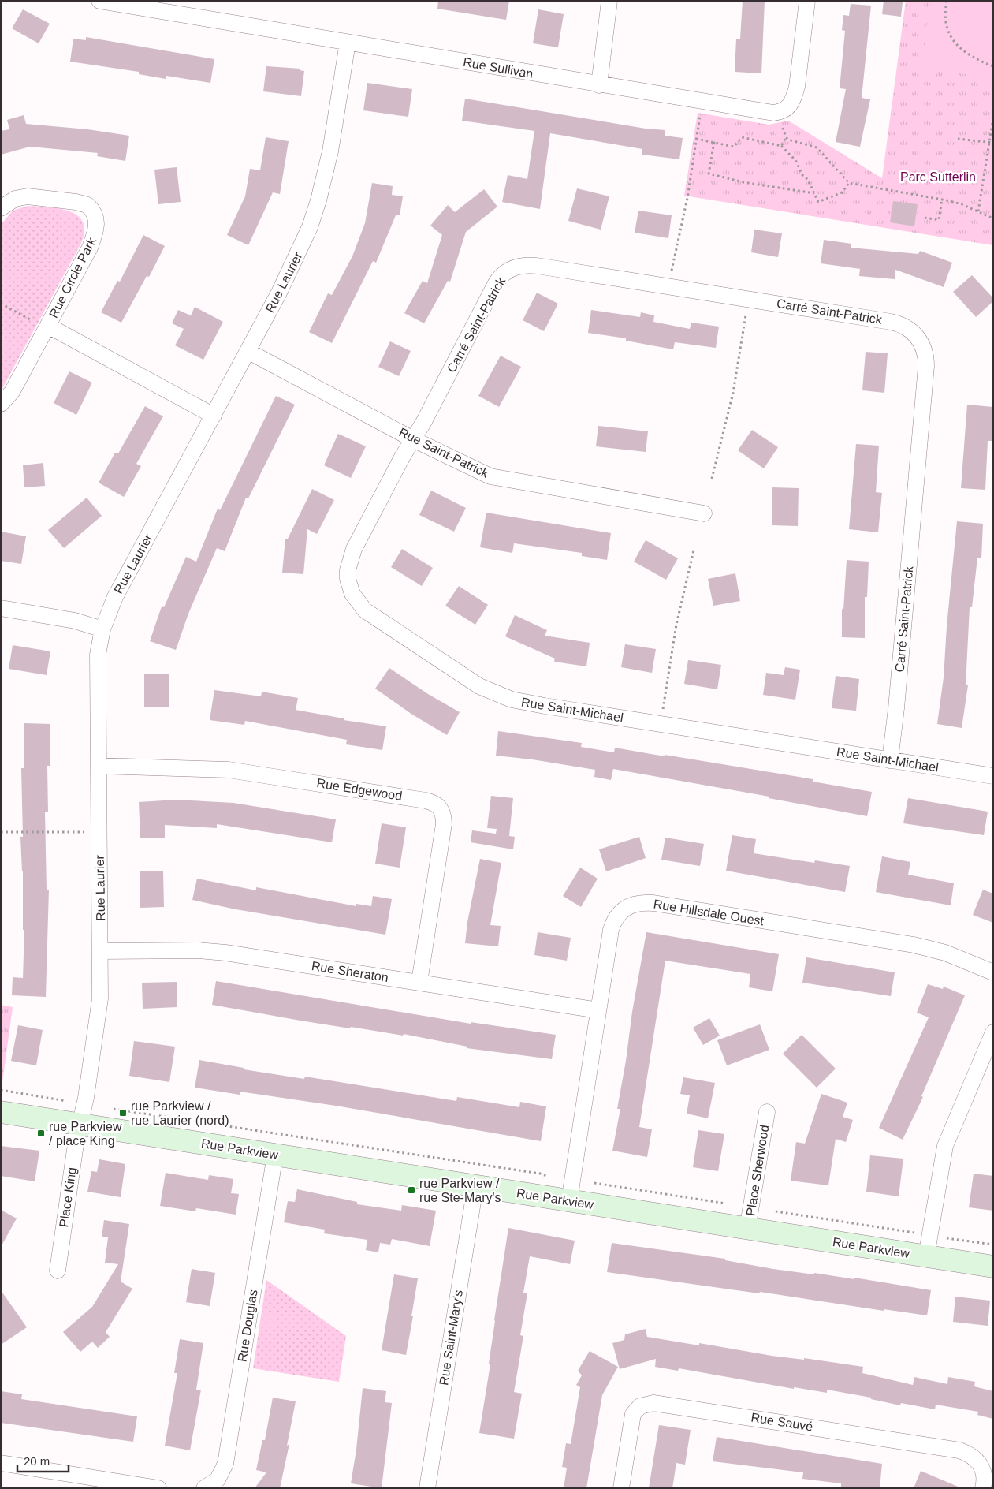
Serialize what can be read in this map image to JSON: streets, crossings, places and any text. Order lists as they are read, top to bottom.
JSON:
{
  "streets": {
    "street": [
      "Rue Sullivan",
      "Rue Circle Park",
      "Rue Laurier",
      "Carré Saint-Patrick",
      "Rue Saint-Patrick",
      "Rue Saint-Michael",
      "Rue Edgewood",
      "Rue Hillsdale Ouest",
      "Rue Sheraton",
      "Rue Parkview",
      "Place Sherwood",
      "Place King",
      "Rue Douglas",
      "Rue Saint-Mary's",
      "Rue Sauvé"
    ]
  },
  "crossings": [
    ["Rue Sullivan", "Rue Laurier"],
    ["Rue Circle Park", "Rue Laurier"],
    ["Rue Laurier", "Rue Saint-Patrick"],
    ["Rue Laurier", "Rue Edgewood"],
    ["Rue Laurier", "Rue Sheraton"],
    ["Rue Laurier", "Rue Parkview"],
    ["Rue Laurier", "Place King"],
    ["Carré Saint-Patrick", "Rue Saint-Patrick"],
    ["Carré Saint-Patrick", "Rue Saint-Michael"],
    ["Rue Saint-Patrick", "Rue Saint-Michael"],
    ["Rue Edgewood", "Rue Sheraton"],
    ["Rue Hillsdale Ouest", "Rue Sheraton"],
    ["Rue Hillsdale Ouest", "Rue Parkview"],
    ["Rue Parkview", "Place Sherwood"],
    ["Rue Parkview", "Place King"],
    ["Rue Parkview", "Rue Douglas"],
    ["Rue Parkview", "Rue Saint-Mary's"]
  ],
  "parks": ["Parc Sutterlin"],
  "places": {
    "transit": ["rue Parkview / rue Laurier (nord)", "rue Parkview / place King", "rue Parkview / rue Ste-Mary's"]
  },
  "scale_bar": "20 m"
}
